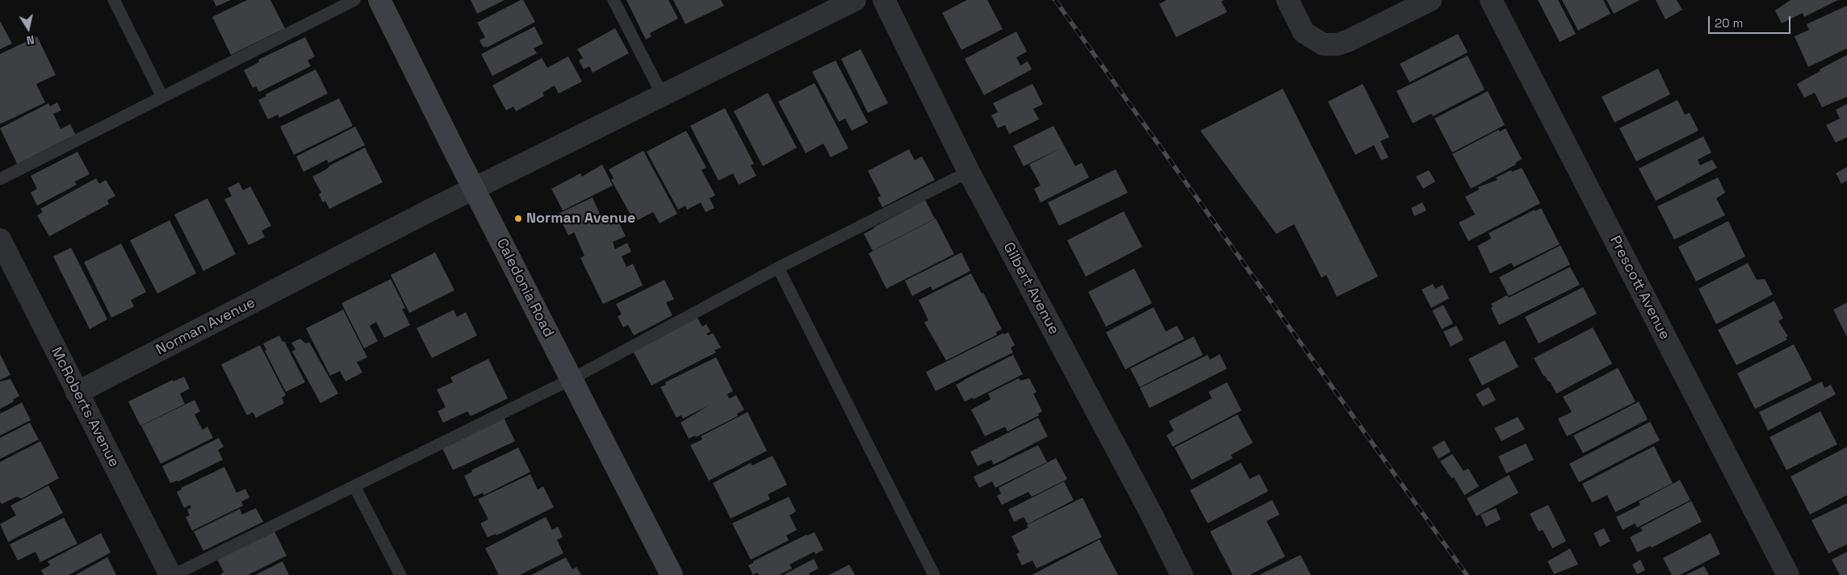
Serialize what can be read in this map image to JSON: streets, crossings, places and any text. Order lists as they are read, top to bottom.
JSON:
{
  "streets": {
    "street": [
      "Caledonia Road",
      "Prescott Avenue",
      "Gilbert Avenue",
      "Norman Avenue",
      "McRoberts Avenue"
    ]
  },
  "crossings": [
    ["Caledonia Road", "Norman Avenue"],
    ["Norman Avenue", "McRoberts Avenue"]
  ],
  "places": ["Norman Avenue"],
  "scale_bar": "20 m",
  "north": "bottom"
}
